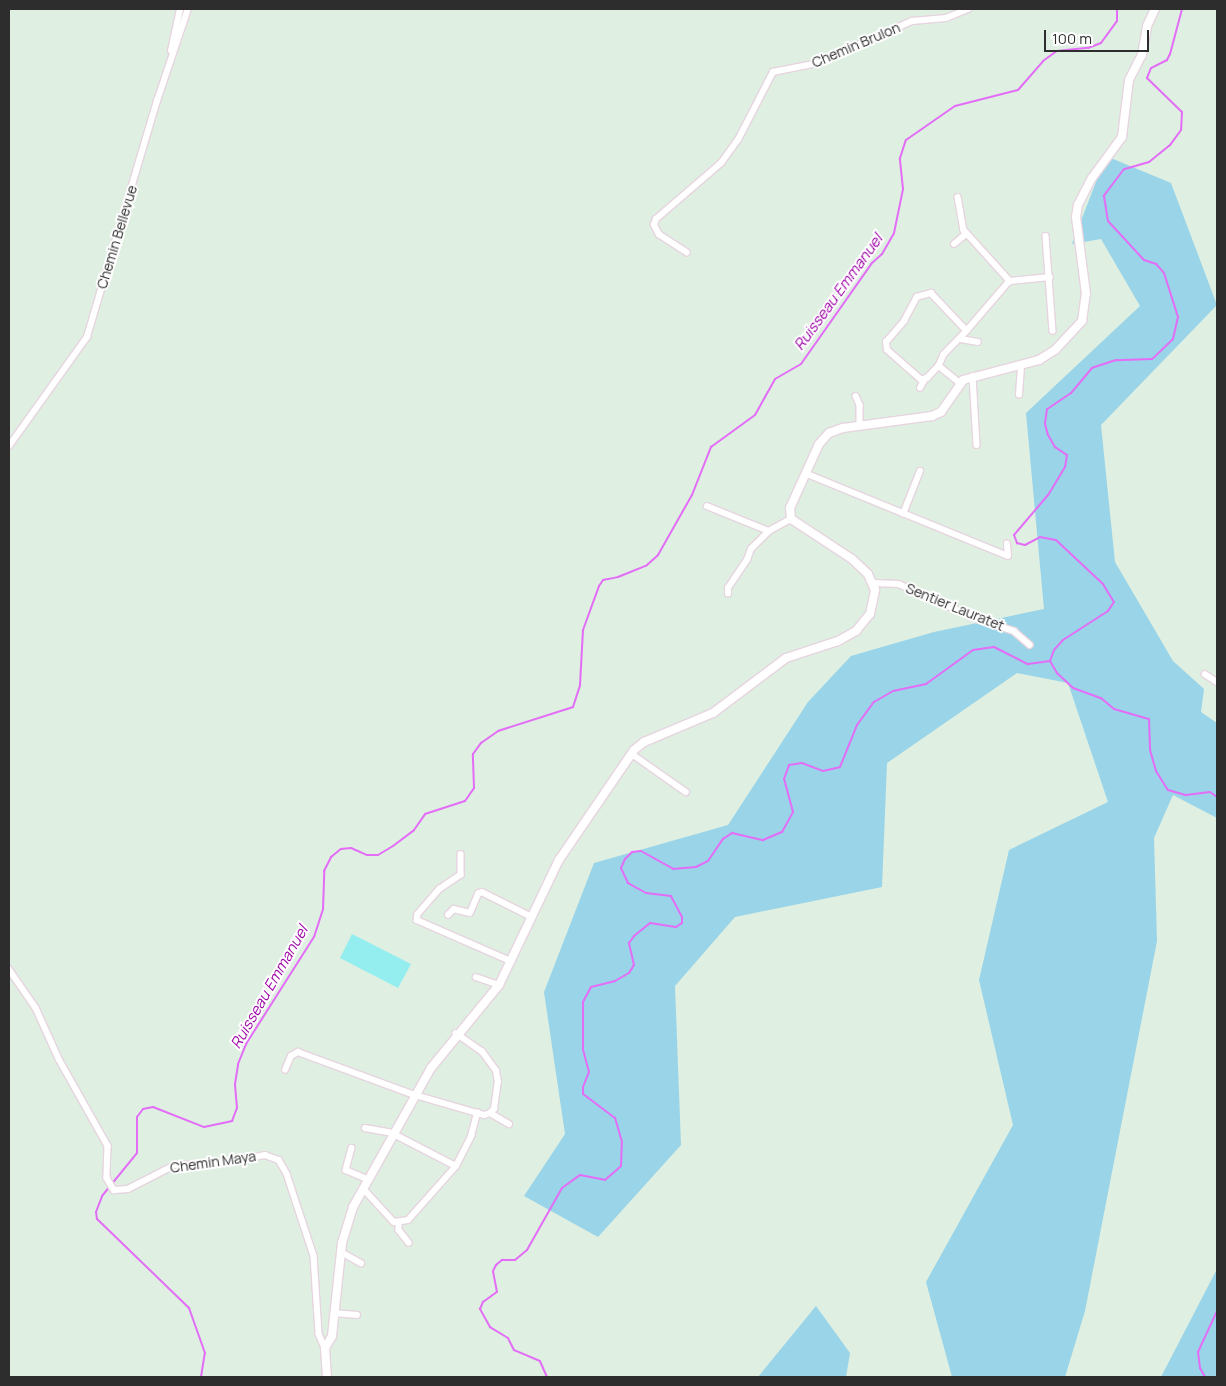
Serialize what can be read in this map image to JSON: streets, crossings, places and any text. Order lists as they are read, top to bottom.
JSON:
{
  "streets": {
    "street": [
      "Chemin Brulon",
      "Chemin Bellevue",
      "Sentier Lauratet",
      "Chemin Maya"
    ]
  },
  "water": ["Ruisseau Emmanuel"],
  "scale_bar": "100 m"
}
